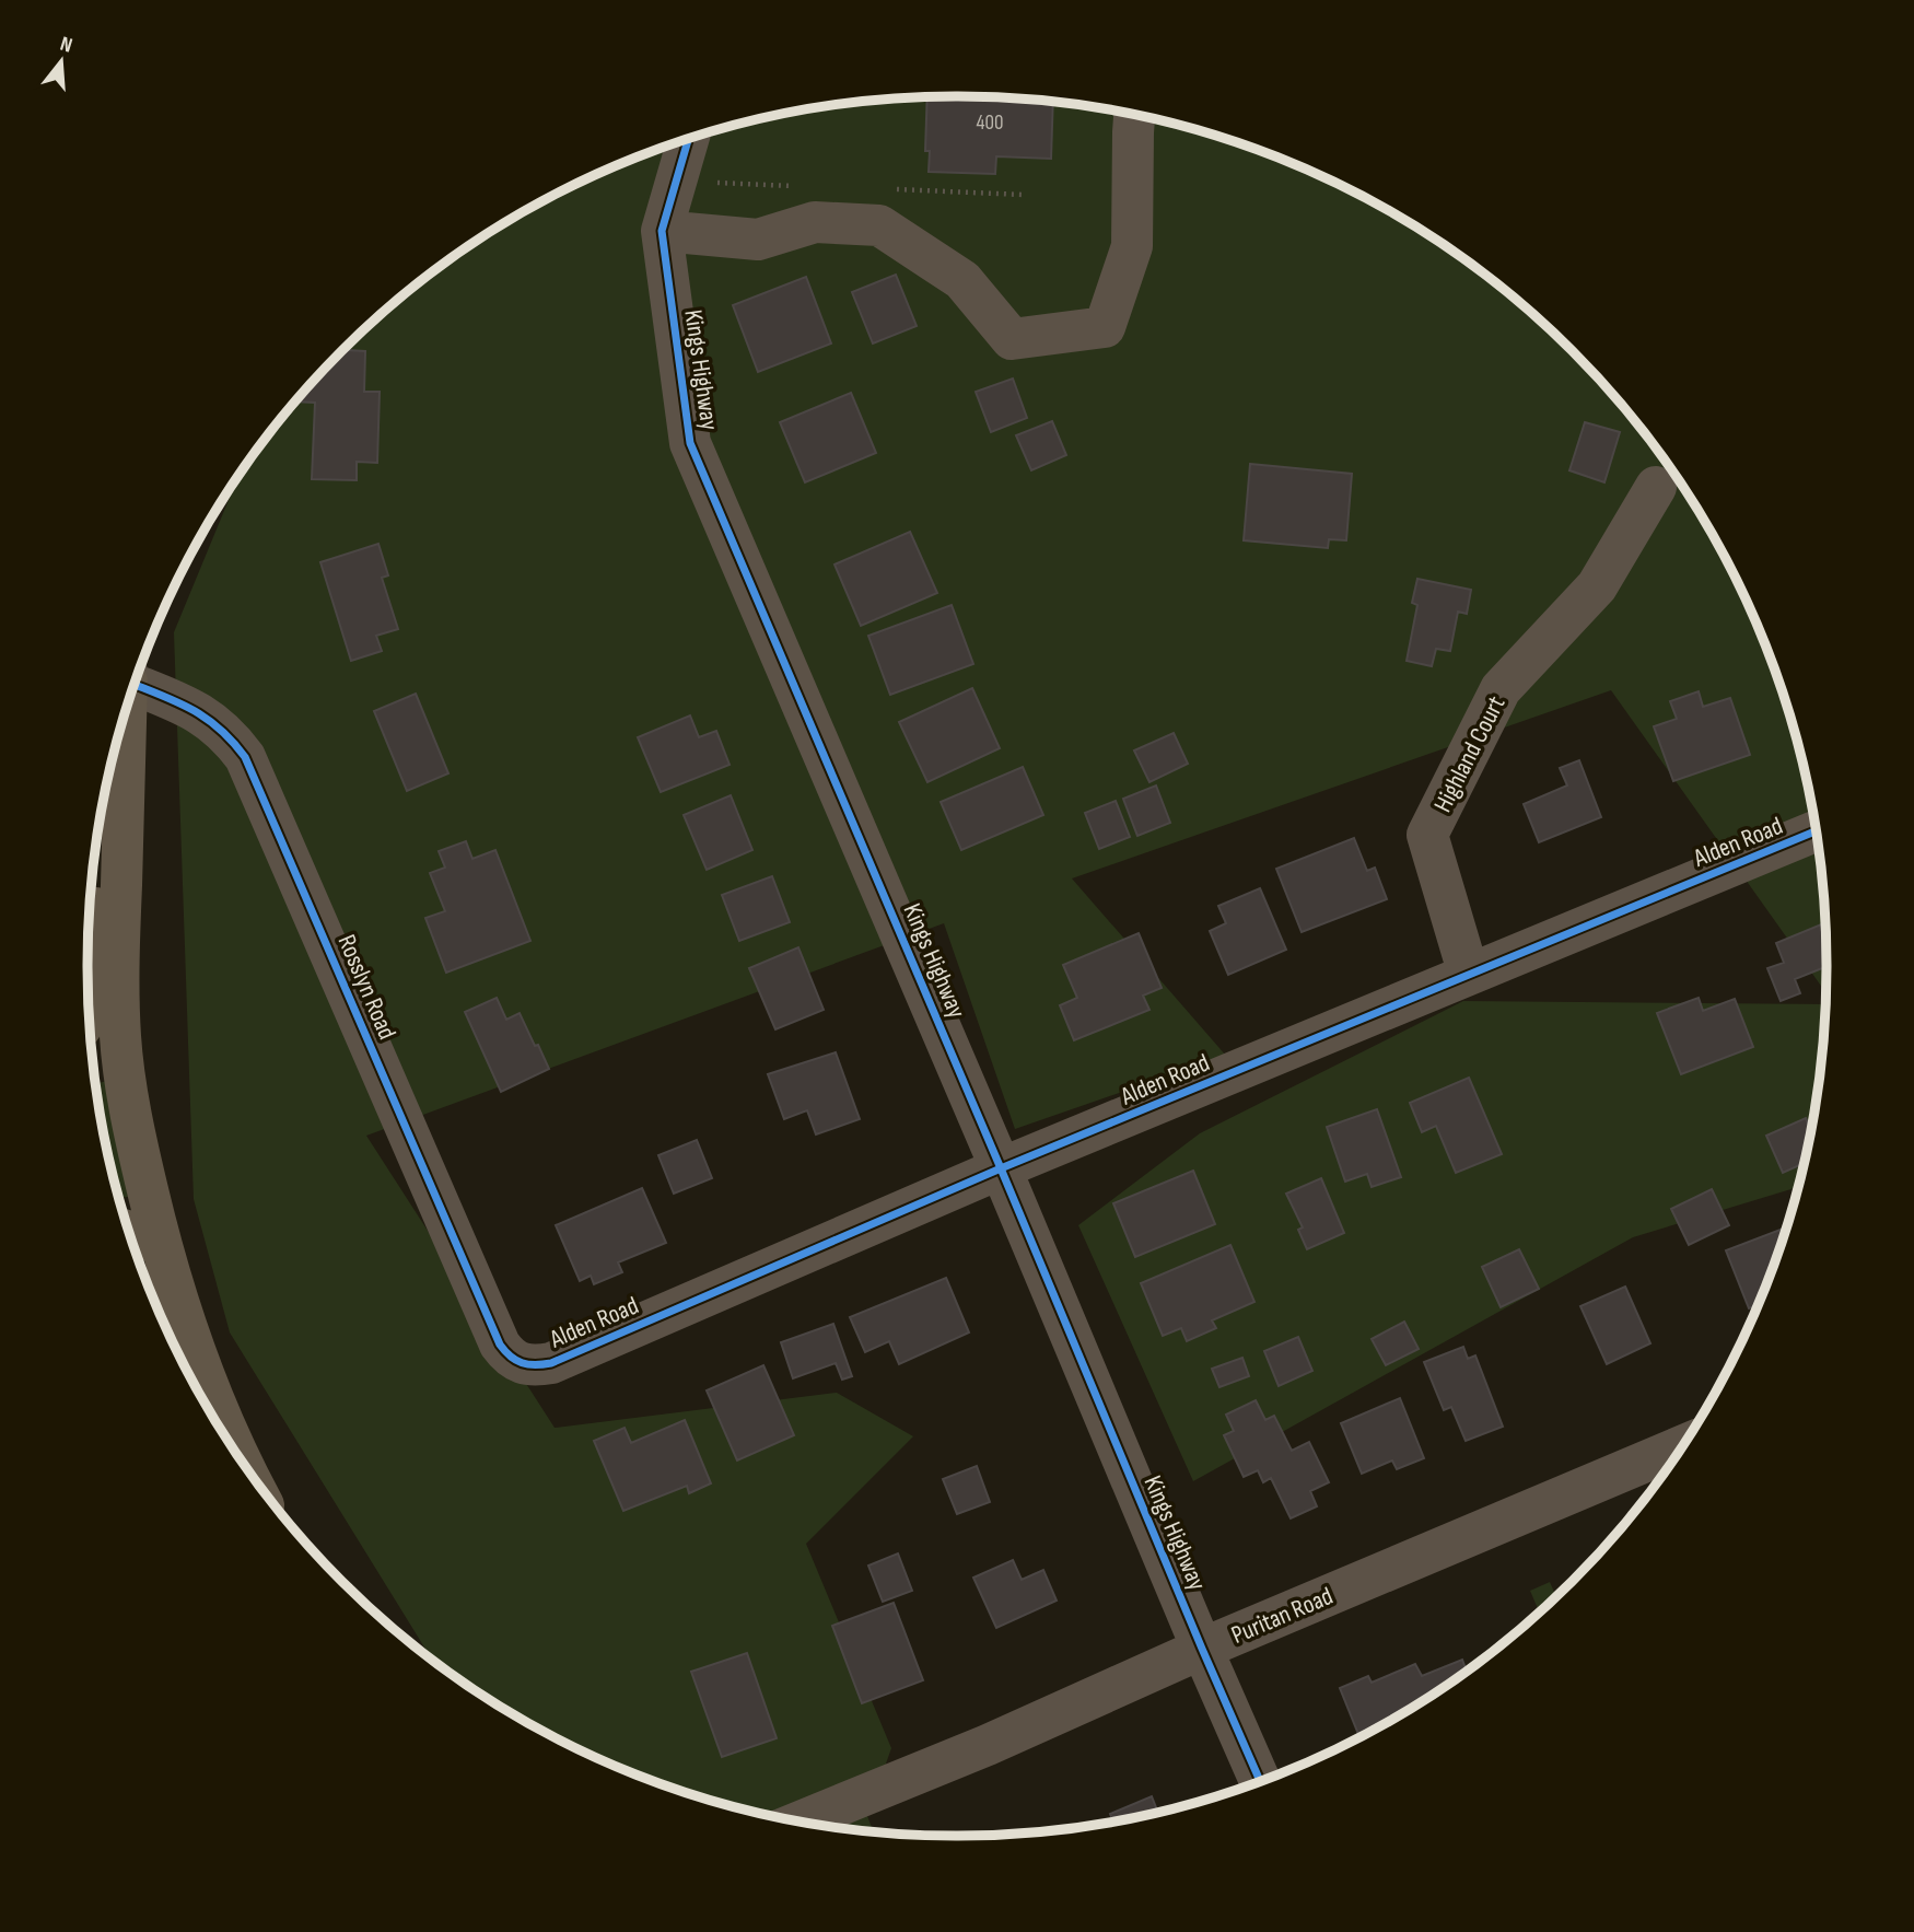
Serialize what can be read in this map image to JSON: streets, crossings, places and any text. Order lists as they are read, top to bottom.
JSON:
{
  "streets": {
    "street": [
      "Kings Highway",
      "Highland Court",
      "Alden Road",
      "Rosslyn Road",
      "Puritan Road"
    ]
  },
  "crossings": [
    ["Kings Highway", "Alden Road"],
    ["Kings Highway", "Puritan Road"],
    ["Highland Court", "Alden Road"],
    ["Alden Road", "Rosslyn Road"]
  ],
  "house_numbers": ["400"],
  "north": "top"
}
